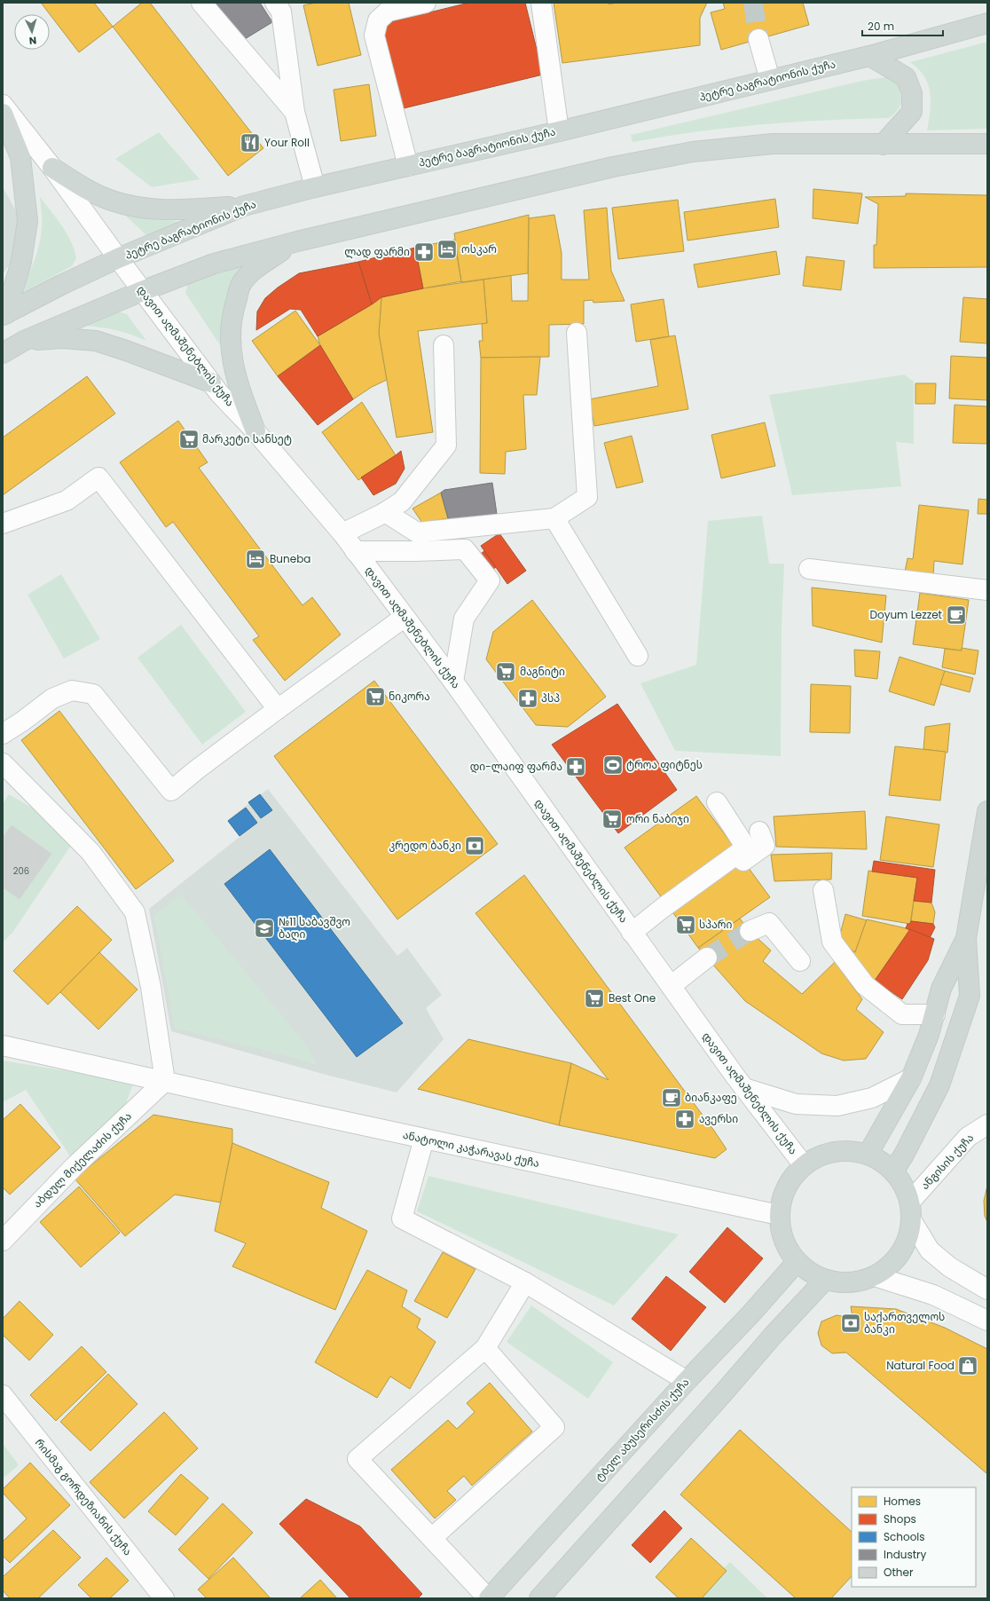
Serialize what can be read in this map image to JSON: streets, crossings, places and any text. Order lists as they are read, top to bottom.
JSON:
{
  "streets": {
    "main road": ["პეტრე ბაგრატიონის ქუჩა", "ტბელ აბუსერისძის ქუჩა"],
    "street": [
      "დავით აღმაშენებლის ქუჩა",
      "ანატოლი კაჭარავას ქუჩა",
      "აბდულ მიქელაძის ქუჩა",
      "ანგისის ქუჩა",
      "რისმაგ გორდეზიანის ქუჩა"
    ]
  },
  "crossings": [
    ["პეტრე ბაგრატიონის ქუჩა", "დავით აღმაშენებლის ქუჩა"],
    ["ანატოლი კაჭარავას ქუჩა", "აბდულ მიქელაძის ქუჩა"]
  ],
  "places": {
    "restaurant": ["Your Roll"],
    "hotel": ["ოსკარ", "Buneba"],
    "pharmacy": [
      "ლად ფარმი",
      "პსპ",
      "დი-ლაიფ ფარმა",
      "ავერსი"
    ],
    "supermarket": [
      "მარკეტი სანსეტ",
      "მაგნიტი",
      "ნიკორა",
      "ორი ნაბიჯი",
      "სპარი",
      "Best One"
    ],
    "cafe": ["Doyum Lezzet", "ბიანკაფე"],
    "sports": ["ტროა ფიტნეს"],
    "bank": ["კრედო ბანკი", "საქართველოს ბანკი"],
    "school or university": ["№11 საბავშვო ბაღი"],
    "shop": ["Natural Food"]
  },
  "house_numbers": ["206"],
  "legend": [
    "Homes",
    "Shops",
    "Schools",
    "Industry",
    "Other"
  ],
  "scale_bar": "20 m",
  "north": "bottom"
}
